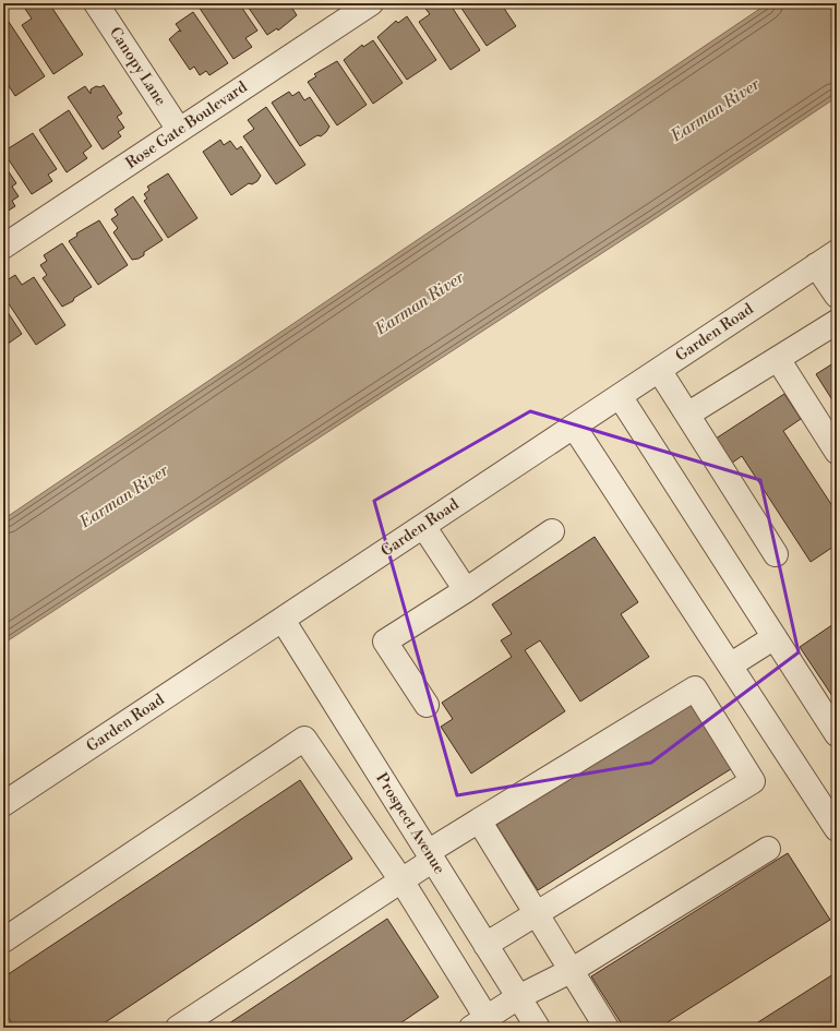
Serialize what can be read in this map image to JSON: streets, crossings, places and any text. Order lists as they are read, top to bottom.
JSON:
{
  "streets": {
    "street": [
      "Canopy Lane",
      "Rose Gate Boulevard",
      "Garden Road",
      "Prospect Avenue"
    ]
  },
  "crossings": [
    ["Canopy Lane", "Rose Gate Boulevard"],
    ["Garden Road", "Prospect Avenue"]
  ],
  "water": ["Earman River"]
}
